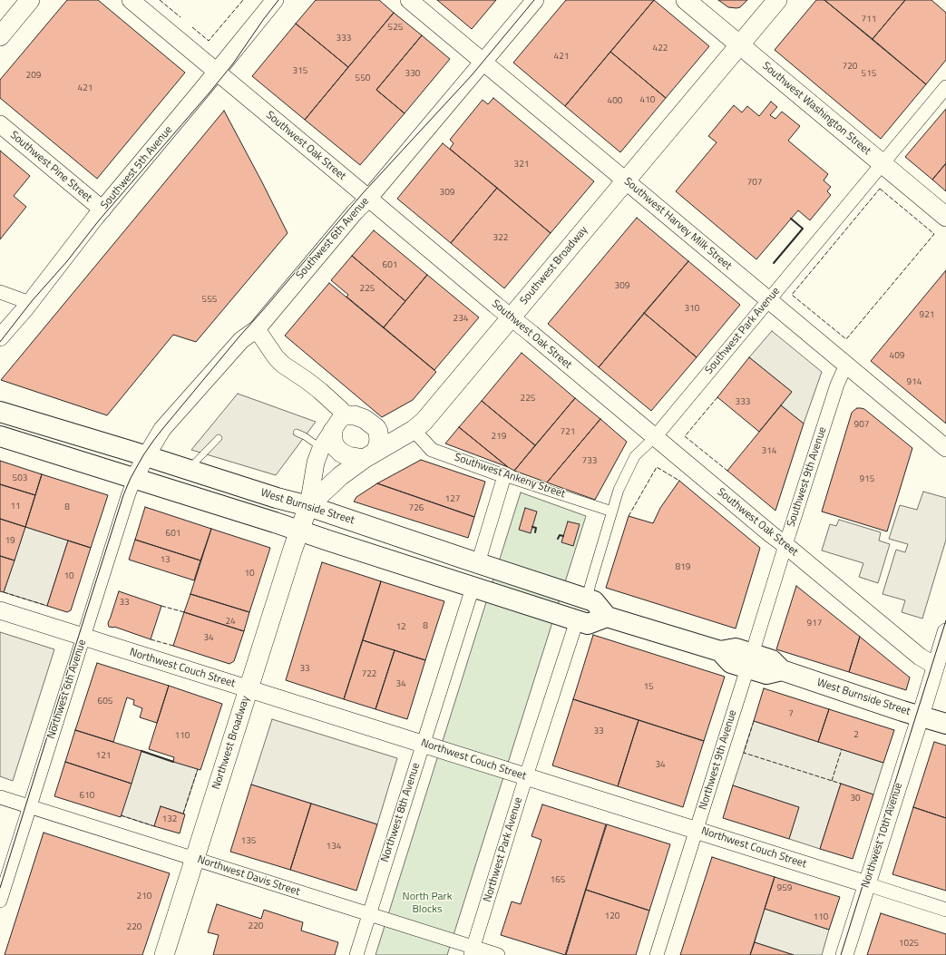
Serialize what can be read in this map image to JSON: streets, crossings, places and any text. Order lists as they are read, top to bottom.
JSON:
{
  "streets": {
    "main road": [
      "Southwest Washington Street",
      "Southwest Broadway",
      "West Burnside Street",
      "Northwest Broadway"
    ],
    "street": [
      "Southwest Oak Street",
      "Southwest Pine Street",
      "Southwest 5th Avenue",
      "Southwest Harvey Milk Street",
      "Southwest 6th Avenue",
      "Southwest Park Avenue",
      "Southwest Ankeny Street",
      "Southwest 9th Avenue",
      "Northwest Couch Street",
      "Northwest 6th Avenue",
      "Northwest 9th Avenue",
      "Northwest 8th Avenue",
      "Northwest 10th Avenue",
      "Northwest Park Avenue",
      "Northwest Davis Street"
    ]
  },
  "crossings": [
    ["Southwest Washington Street", "Southwest Broadway"],
    ["Southwest Washington Street", "Southwest Park Avenue"],
    ["Southwest Oak Street", "Southwest 5th Avenue"],
    ["Southwest Oak Street", "Southwest 6th Avenue"],
    ["Southwest Oak Street", "Southwest Broadway"],
    ["Southwest Oak Street", "Southwest Park Avenue"],
    ["Southwest Oak Street", "Southwest 9th Avenue"],
    ["Southwest Oak Street", "Northwest 10th Avenue"],
    ["Southwest Pine Street", "Southwest 5th Avenue"],
    ["Southwest Harvey Milk Street", "Southwest 6th Avenue"],
    ["Southwest Harvey Milk Street", "Southwest Broadway"],
    ["Southwest Harvey Milk Street", "Southwest Park Avenue"],
    ["Southwest Harvey Milk Street", "Southwest 9th Avenue"],
    ["Southwest 6th Avenue", "West Burnside Street"],
    ["Southwest 6th Avenue", "Northwest 6th Avenue"],
    ["Southwest Broadway", "Southwest Ankeny Street"],
    ["Southwest Broadway", "West Burnside Street"],
    ["Southwest Broadway", "Northwest Broadway"],
    ["Southwest Park Avenue", "Southwest Ankeny Street"],
    ["Southwest Park Avenue", "West Burnside Street"],
    ["Southwest 9th Avenue", "West Burnside Street"],
    ["Southwest 9th Avenue", "Northwest 9th Avenue"],
    ["West Burnside Street", "Northwest 9th Avenue"],
    ["West Burnside Street", "Northwest 10th Avenue"],
    ["Northwest Couch Street", "Northwest 6th Avenue"],
    ["Northwest Couch Street", "Northwest Broadway"],
    ["Northwest Couch Street", "Northwest 9th Avenue"],
    ["Northwest Couch Street", "Northwest 8th Avenue"],
    ["Northwest Couch Street", "Northwest 10th Avenue"],
    ["Northwest Couch Street", "Northwest Park Avenue"],
    ["Northwest 6th Avenue", "Northwest Davis Street"],
    ["Northwest Broadway", "Northwest Davis Street"],
    ["Northwest 8th Avenue", "Northwest Davis Street"],
    ["Northwest Park Avenue", "Northwest Davis Street"]
  ],
  "parks": ["North Park Blocks"],
  "house_numbers": [
    "711",
    "525",
    "333",
    "422",
    "421",
    "720",
    "315",
    "330",
    "515",
    "209",
    "550",
    "421",
    "410",
    "400",
    "321",
    "707",
    "309",
    "322",
    "601",
    "309",
    "225",
    "555",
    "310",
    "921",
    "234",
    "409",
    "914",
    "225",
    "333",
    "907",
    "721",
    "219",
    "314",
    "733",
    "503",
    "915",
    "127",
    "11",
    "8",
    "726",
    "601",
    "19",
    "13",
    "819",
    "10",
    "10",
    "33",
    "24",
    "917",
    "8",
    "12",
    "34",
    "33",
    "722",
    "34",
    "15",
    "605",
    "7",
    "33",
    "2",
    "110",
    "121",
    "34",
    "610",
    "30",
    "132",
    "135",
    "134",
    "165",
    "959",
    "210",
    "120",
    "110",
    "220",
    "220",
    "1025"
  ]
}
